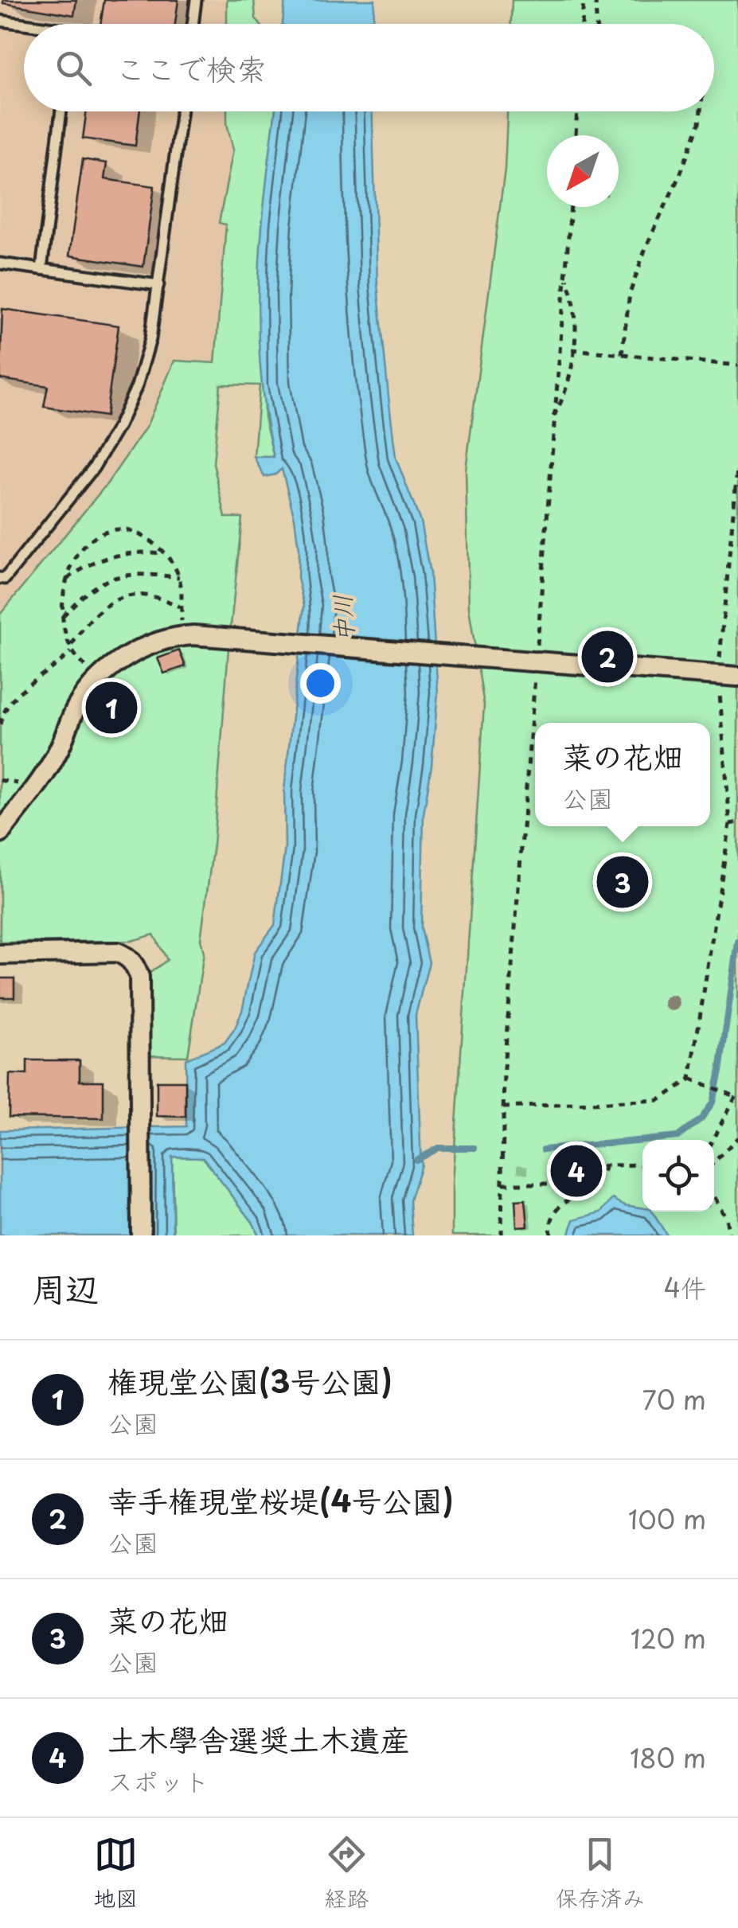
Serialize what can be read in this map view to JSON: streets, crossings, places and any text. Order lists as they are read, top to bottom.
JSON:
{
  "water": ["中川"],
  "north": "bottom left",
  "page": {
    "search": "ここで検索",
    "pins": [
      "2",
      "1",
      "3",
      "4"
    ],
    "popup": ["菜の花畑", "公園"],
    "heading": ["周辺", "4件"],
    "list": [
      {
        "mark": "1",
        "name": "権現堂公園(3号公園)",
        "note": "公園",
        "value": "70 m"
      },
      {
        "mark": "2",
        "name": "幸手権現堂桜堤(4号公園)",
        "note": "公園",
        "value": "100 m"
      },
      {
        "mark": "3",
        "name": "菜の花畑",
        "note": "公園",
        "value": "120 m"
      },
      {
        "mark": "4",
        "name": "土木學舎選奨土木遺産",
        "note": "スポット",
        "value": "180 m"
      }
    ],
    "nav": ["地図", "経路", "保存済み"]
  }
}
